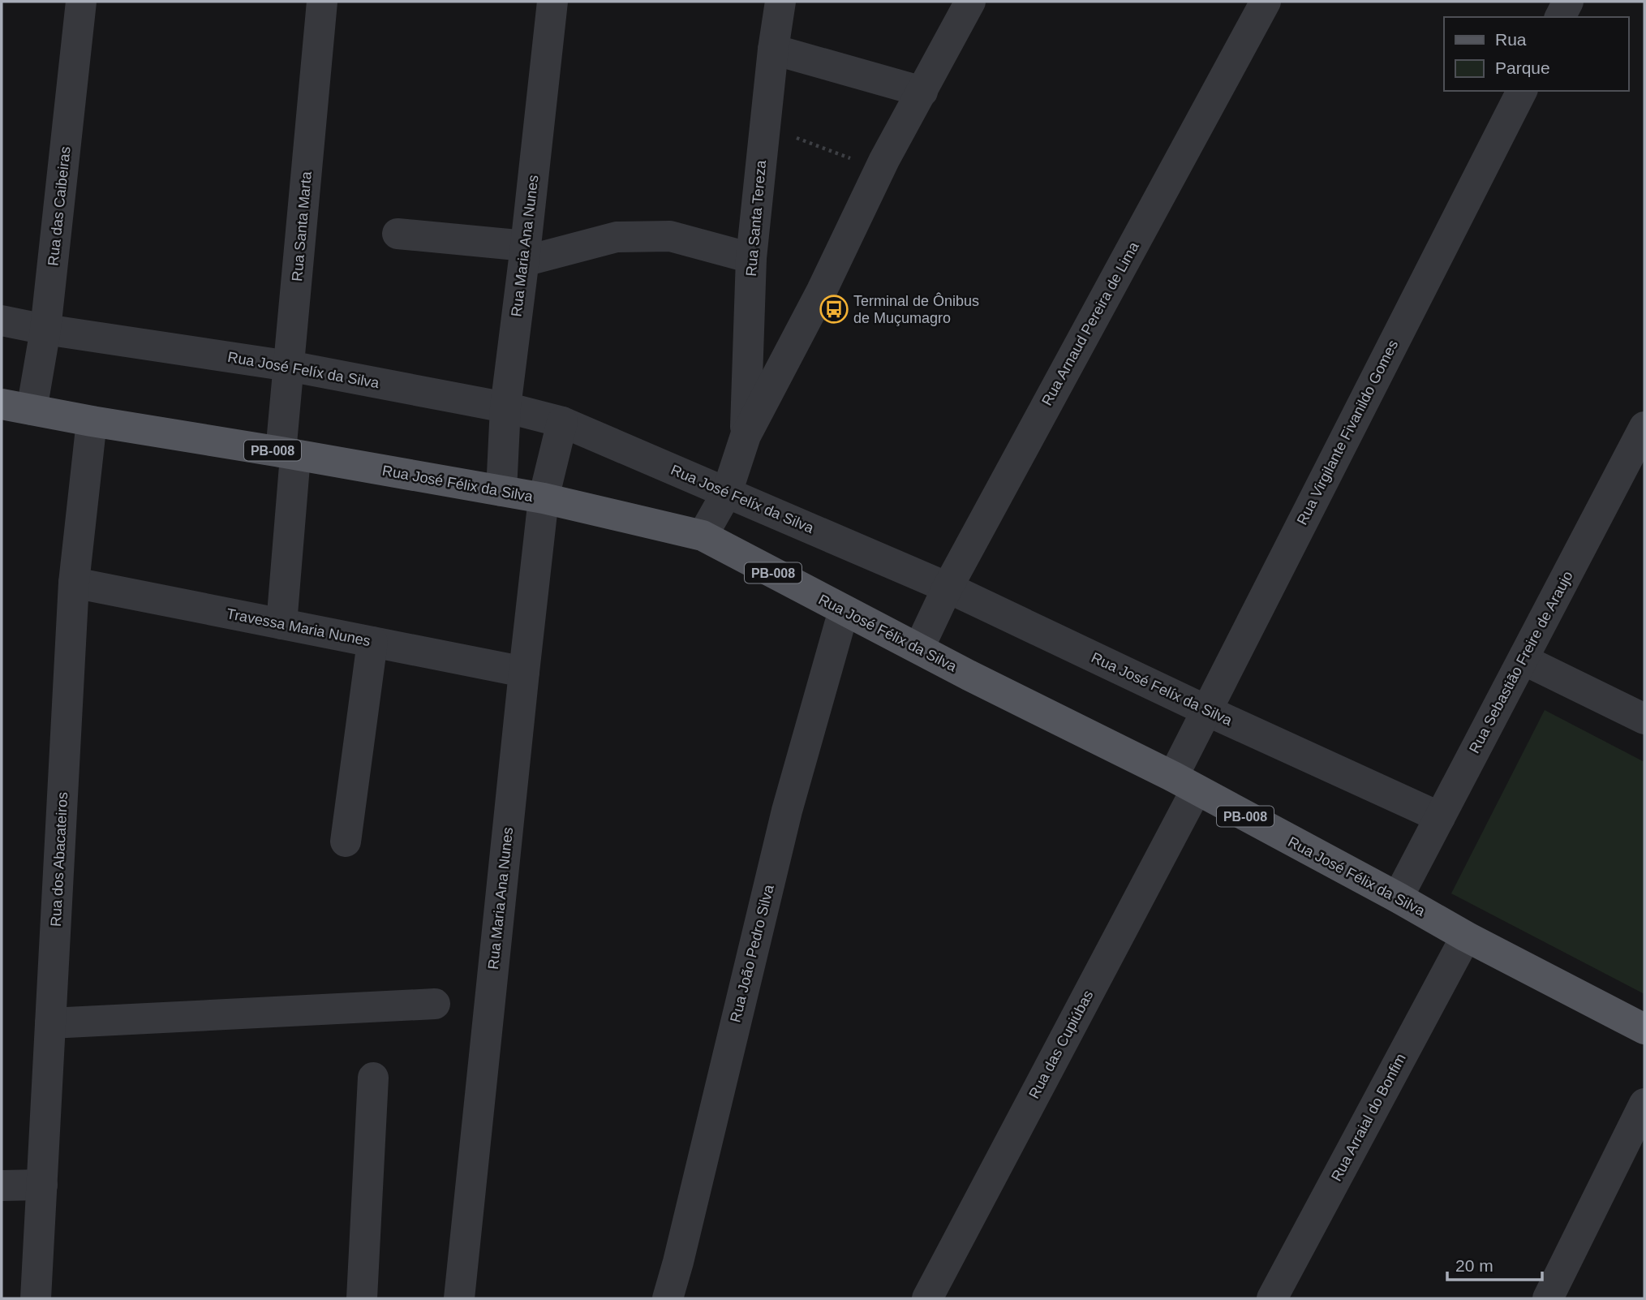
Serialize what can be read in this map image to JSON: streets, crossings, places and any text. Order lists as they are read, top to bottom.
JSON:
{
  "streets": {
    "main road": ["PB-008", "Rua José Félix da Silva"],
    "street": [
      "Rua das Caibeiras",
      "Rua Santa Tereza",
      "Rua Santa Marta",
      "Rua Maria Ana Nunes",
      "Rua Arnaud Pereira de Lima",
      "Rua José Felíx da Silva",
      "Rua Virgilante Fivanildo Gomes",
      "Travessa Maria Nunes",
      "Rua Sebastião Freire de Araujo",
      "Rua dos Abacateiros",
      "Rua João Pedro Silva",
      "Rua das Cupiúbas",
      "Rua Arraial do Bonfim"
    ]
  },
  "crossings": [
    ["Rua das Caibeiras", "Rua José Felíx da Silva"],
    ["Rua das Caibeiras", "Rua José Félix da Silva"],
    ["Rua Santa Marta", "Rua José Felíx da Silva"],
    ["Rua Santa Marta", "Rua José Félix da Silva"],
    ["Rua Santa Marta", "Travessa Maria Nunes"],
    ["Rua Maria Ana Nunes", "Rua José Felíx da Silva"],
    ["Rua Maria Ana Nunes", "Rua José Félix da Silva"],
    ["Rua Maria Ana Nunes", "Travessa Maria Nunes"],
    ["Rua Arnaud Pereira de Lima", "Rua José Felíx da Silva"],
    ["Rua Arnaud Pereira de Lima", "Rua José Félix da Silva"],
    ["Rua José Felíx da Silva", "Rua Virgilante Fivanildo Gomes"],
    ["Rua José Felíx da Silva", "Rua Sebastião Freire de Araujo"],
    ["Rua Virgilante Fivanildo Gomes", "Rua José Félix da Silva"],
    ["Rua Virgilante Fivanildo Gomes", "Rua das Cupiúbas"],
    ["Rua José Félix da Silva", "Rua Sebastião Freire de Araujo"],
    ["Rua José Félix da Silva", "Rua dos Abacateiros"],
    ["Rua José Félix da Silva", "Rua João Pedro Silva"],
    ["Rua José Félix da Silva", "Rua das Cupiúbas"],
    ["Rua José Félix da Silva", "Rua Arraial do Bonfim"],
    ["Travessa Maria Nunes", "Rua dos Abacateiros"]
  ],
  "places": {
    "bus stop": ["Terminal de Ônibus de Muçumagro"]
  },
  "legend": ["Rua", "Parque"],
  "scale_bar": "20 m"
}
